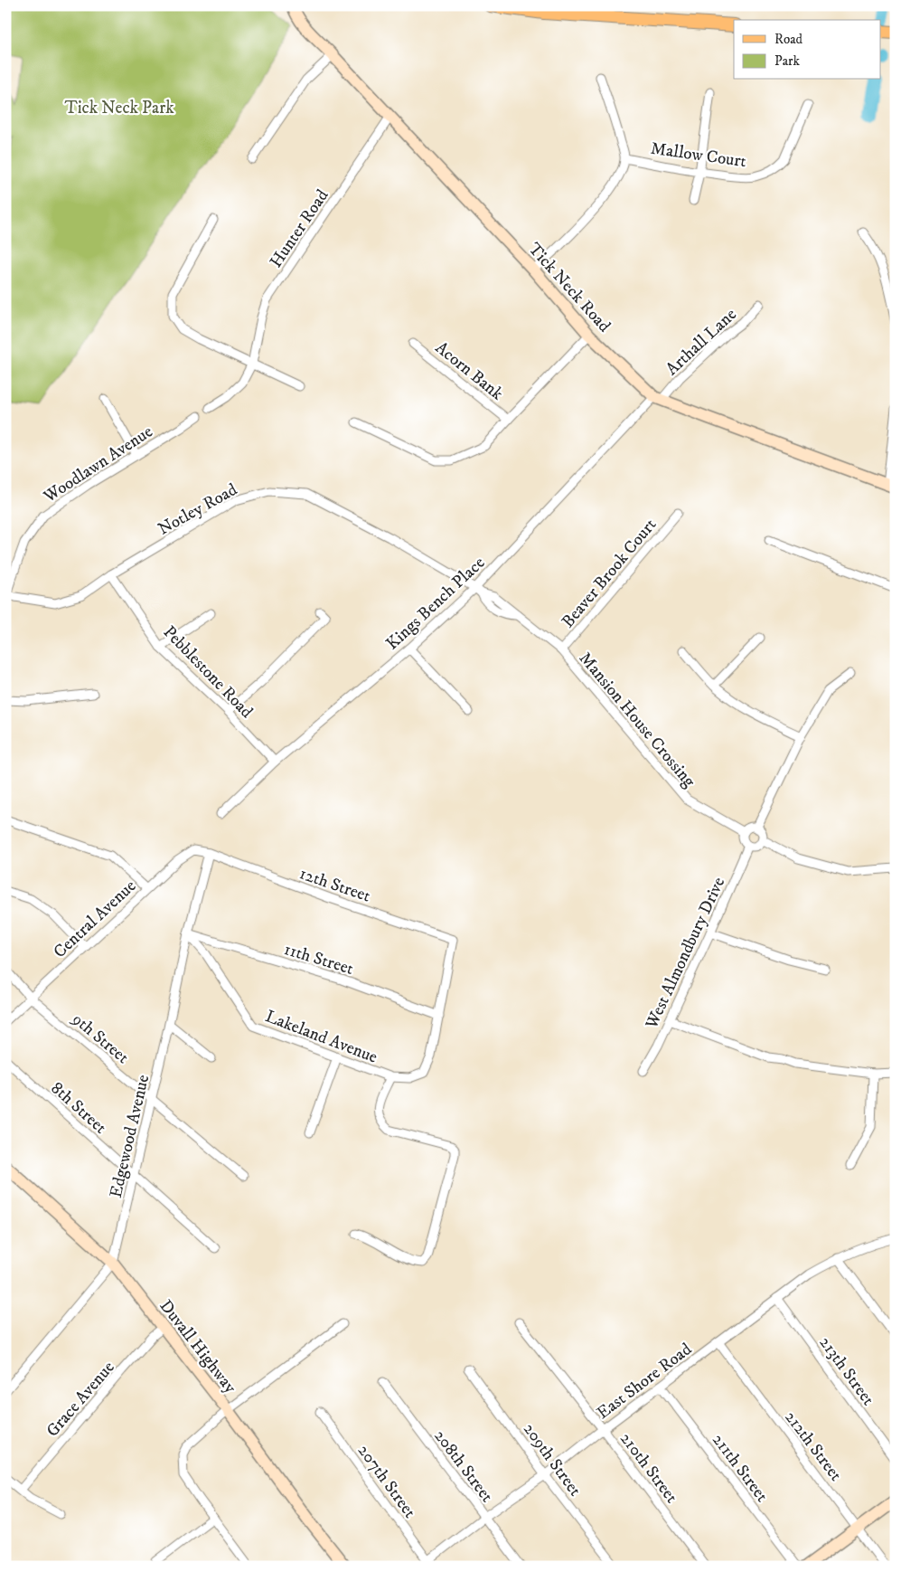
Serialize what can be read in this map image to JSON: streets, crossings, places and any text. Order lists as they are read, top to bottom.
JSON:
{
  "streets": {
    "street": [
      "Mallow Court",
      "Hunter Road",
      "Tick Neck Road",
      "Arthall Lane",
      "Acorn Bank",
      "Woodlawn Avenue",
      "Notley Road",
      "Beaver Brook Court",
      "Kings Bench Place",
      "Pebblestone Road",
      "Mansion House Crossing",
      "12th Street",
      "Central Avenue",
      "West Almondbury Drive",
      "11th Street",
      "Lakeland Avenue",
      "9th Street",
      "8th Street",
      "Edgewood Avenue",
      "Duvall Highway",
      "213th Street",
      "East Shore Road",
      "Grace Avenue",
      "212th Street",
      "209th Street",
      "208th Street",
      "210th Street",
      "211th Street",
      "207th Street"
    ]
  },
  "crossings": [
    ["Hunter Road", "Tick Neck Road"],
    ["Tick Neck Road", "Arthall Lane"],
    ["Tick Neck Road", "Kings Bench Place"],
    ["Arthall Lane", "Kings Bench Place"],
    ["Woodlawn Avenue", "Notley Road"],
    ["Notley Road", "Kings Bench Place"],
    ["Notley Road", "Pebblestone Road"],
    ["Notley Road", "Mansion House Crossing"],
    ["Beaver Brook Court", "Mansion House Crossing"],
    ["Kings Bench Place", "Pebblestone Road"],
    ["Kings Bench Place", "Mansion House Crossing"],
    ["Mansion House Crossing", "West Almondbury Drive"],
    ["12th Street", "Central Avenue"],
    ["12th Street", "11th Street"],
    ["12th Street", "Lakeland Avenue"],
    ["12th Street", "Edgewood Avenue"],
    ["Central Avenue", "9th Street"],
    ["Central Avenue", "Edgewood Avenue"],
    ["11th Street", "Lakeland Avenue"],
    ["11th Street", "Edgewood Avenue"],
    ["Lakeland Avenue", "Edgewood Avenue"],
    ["9th Street", "Edgewood Avenue"],
    ["8th Street", "Edgewood Avenue"],
    ["Edgewood Avenue", "Duvall Highway"],
    ["Duvall Highway", "Grace Avenue"],
    ["213th Street", "East Shore Road"],
    ["East Shore Road", "212th Street"],
    ["East Shore Road", "209th Street"],
    ["East Shore Road", "208th Street"],
    ["East Shore Road", "210th Street"],
    ["East Shore Road", "211th Street"],
    ["East Shore Road", "207th Street"]
  ],
  "parks": ["Tick Neck Park"],
  "legend": ["Road", "Park"]
}
